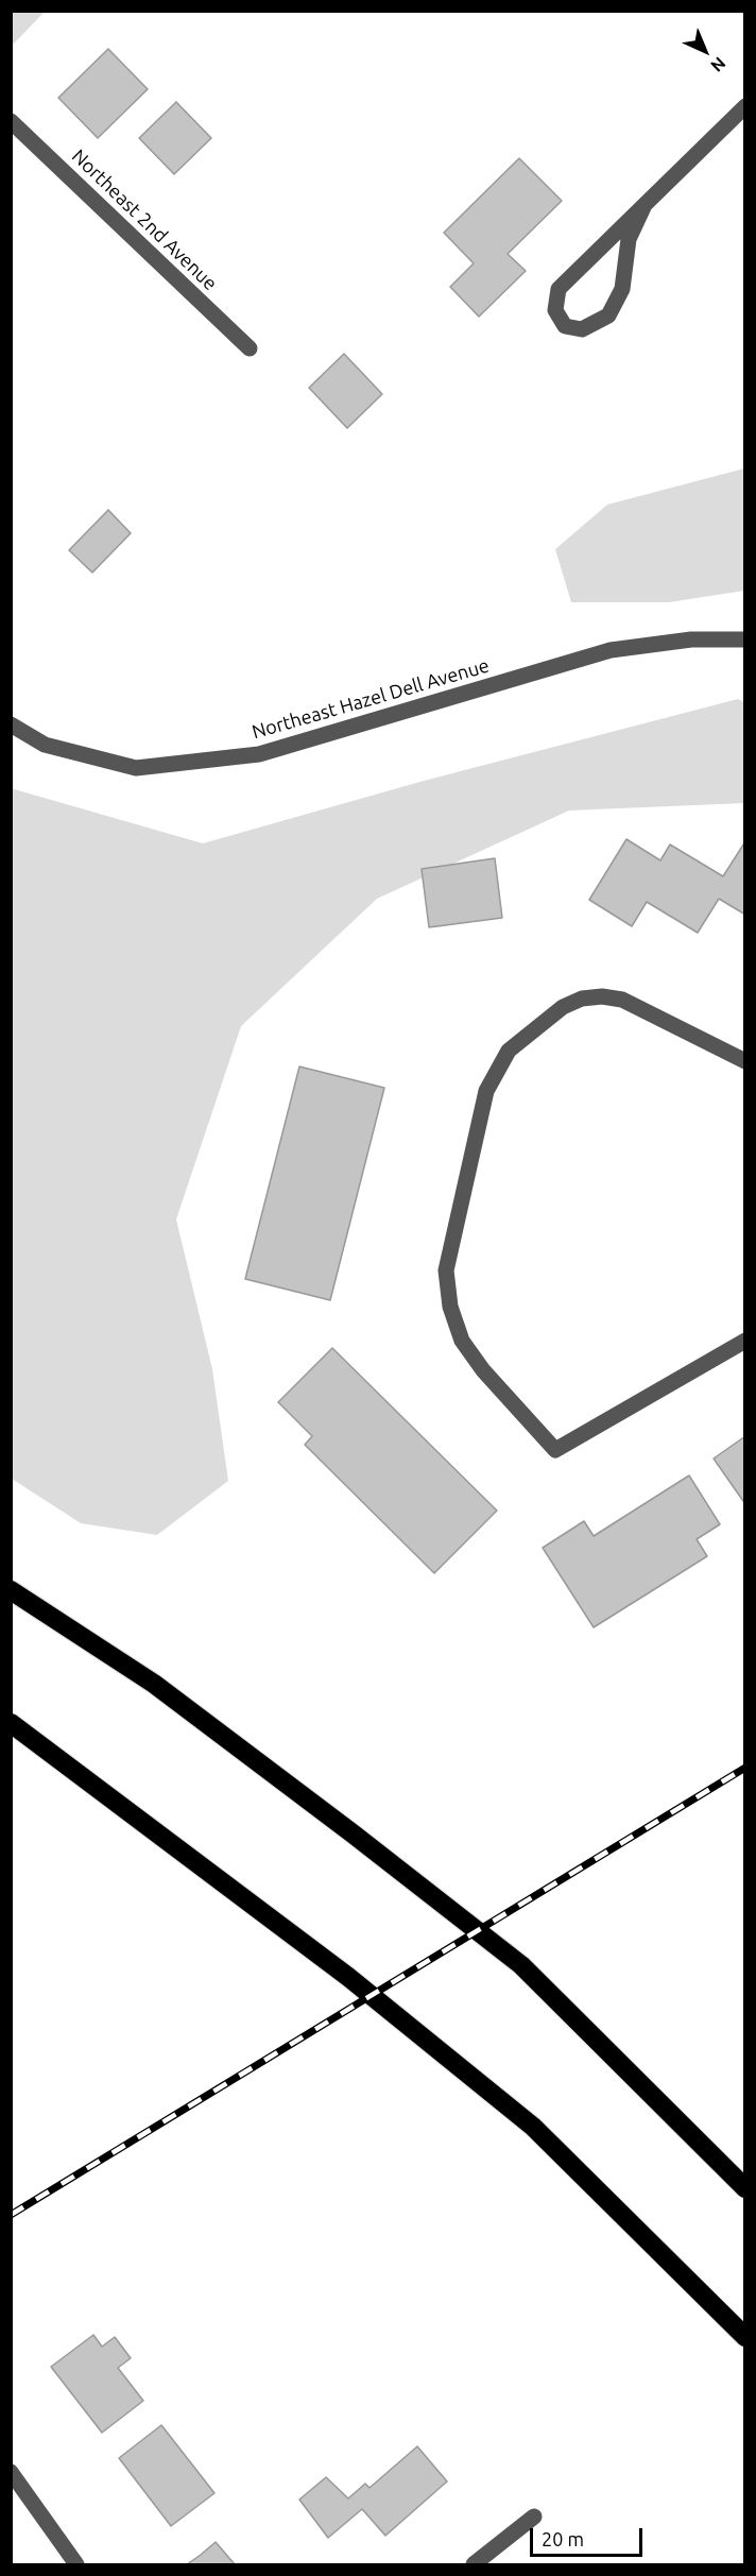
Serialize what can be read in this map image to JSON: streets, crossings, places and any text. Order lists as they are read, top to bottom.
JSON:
{
  "streets": {
    "street": ["Northeast 2nd Avenue", "Northeast Hazel Dell Avenue"]
  },
  "scale_bar": "20 m",
  "north": "bottom right"
}
